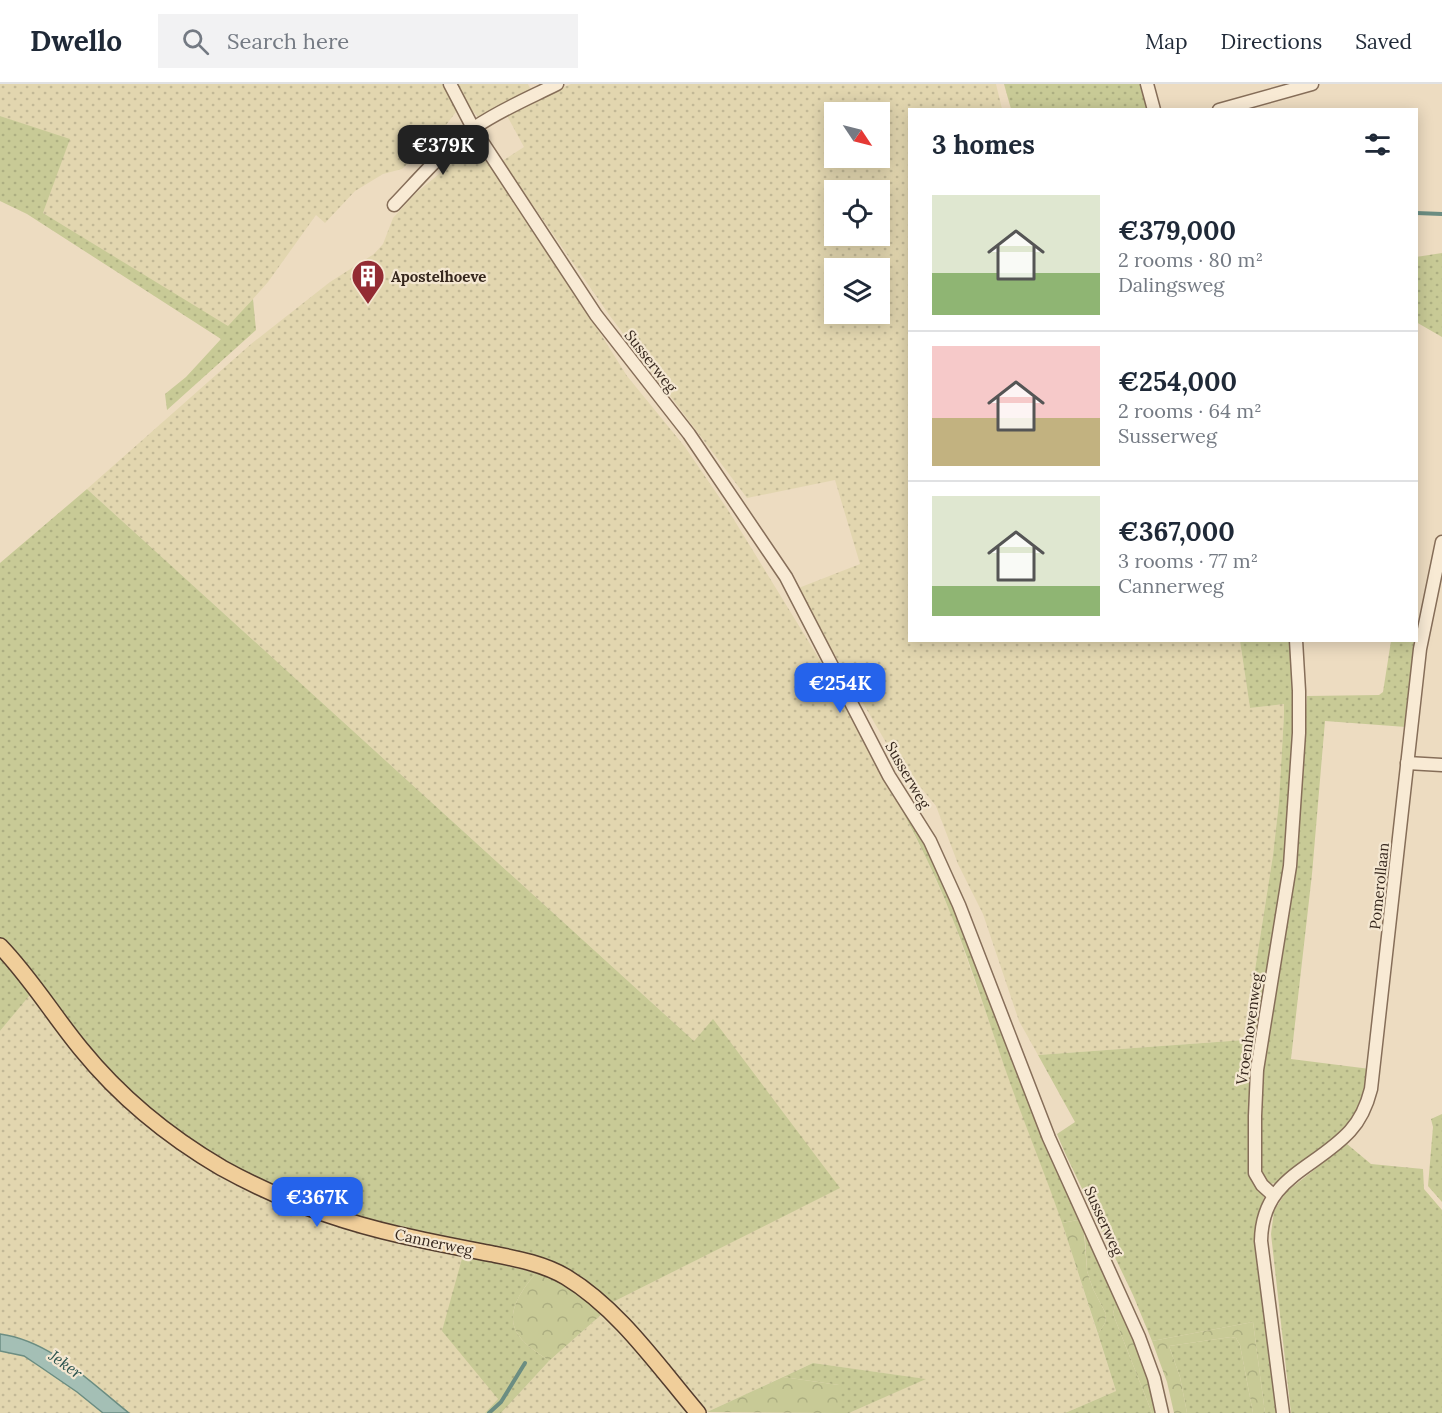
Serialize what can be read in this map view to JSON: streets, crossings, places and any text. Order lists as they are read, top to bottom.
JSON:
{
  "streets": {
    "main road": ["Cannerweg"],
    "street": ["Susserweg", "Pomerollaan", "Vroenhovenweg"]
  },
  "crossings": [
    ["Pomerollaan", "Vroenhovenweg"]
  ],
  "water": ["Jeker"],
  "places": {
    "building": ["Apostelhoeve"]
  },
  "north": "bottom right",
  "page": {
    "header": "Dwello",
    "search": "Search here",
    "nav": ["Map", "Directions", "Saved"],
    "heading": "3 homes",
    "price": ["€379K", "€254K", "€367K"],
    "list": [
      {
        "name": "€379,000",
        "note": "2 rooms · 80 m² · Dalingsweg"
      },
      {
        "name": "€254,000",
        "note": "2 rooms · 64 m² · Susserweg"
      },
      {
        "name": "€367,000",
        "note": "3 rooms · 77 m² · Cannerweg"
      }
    ]
  }
}
